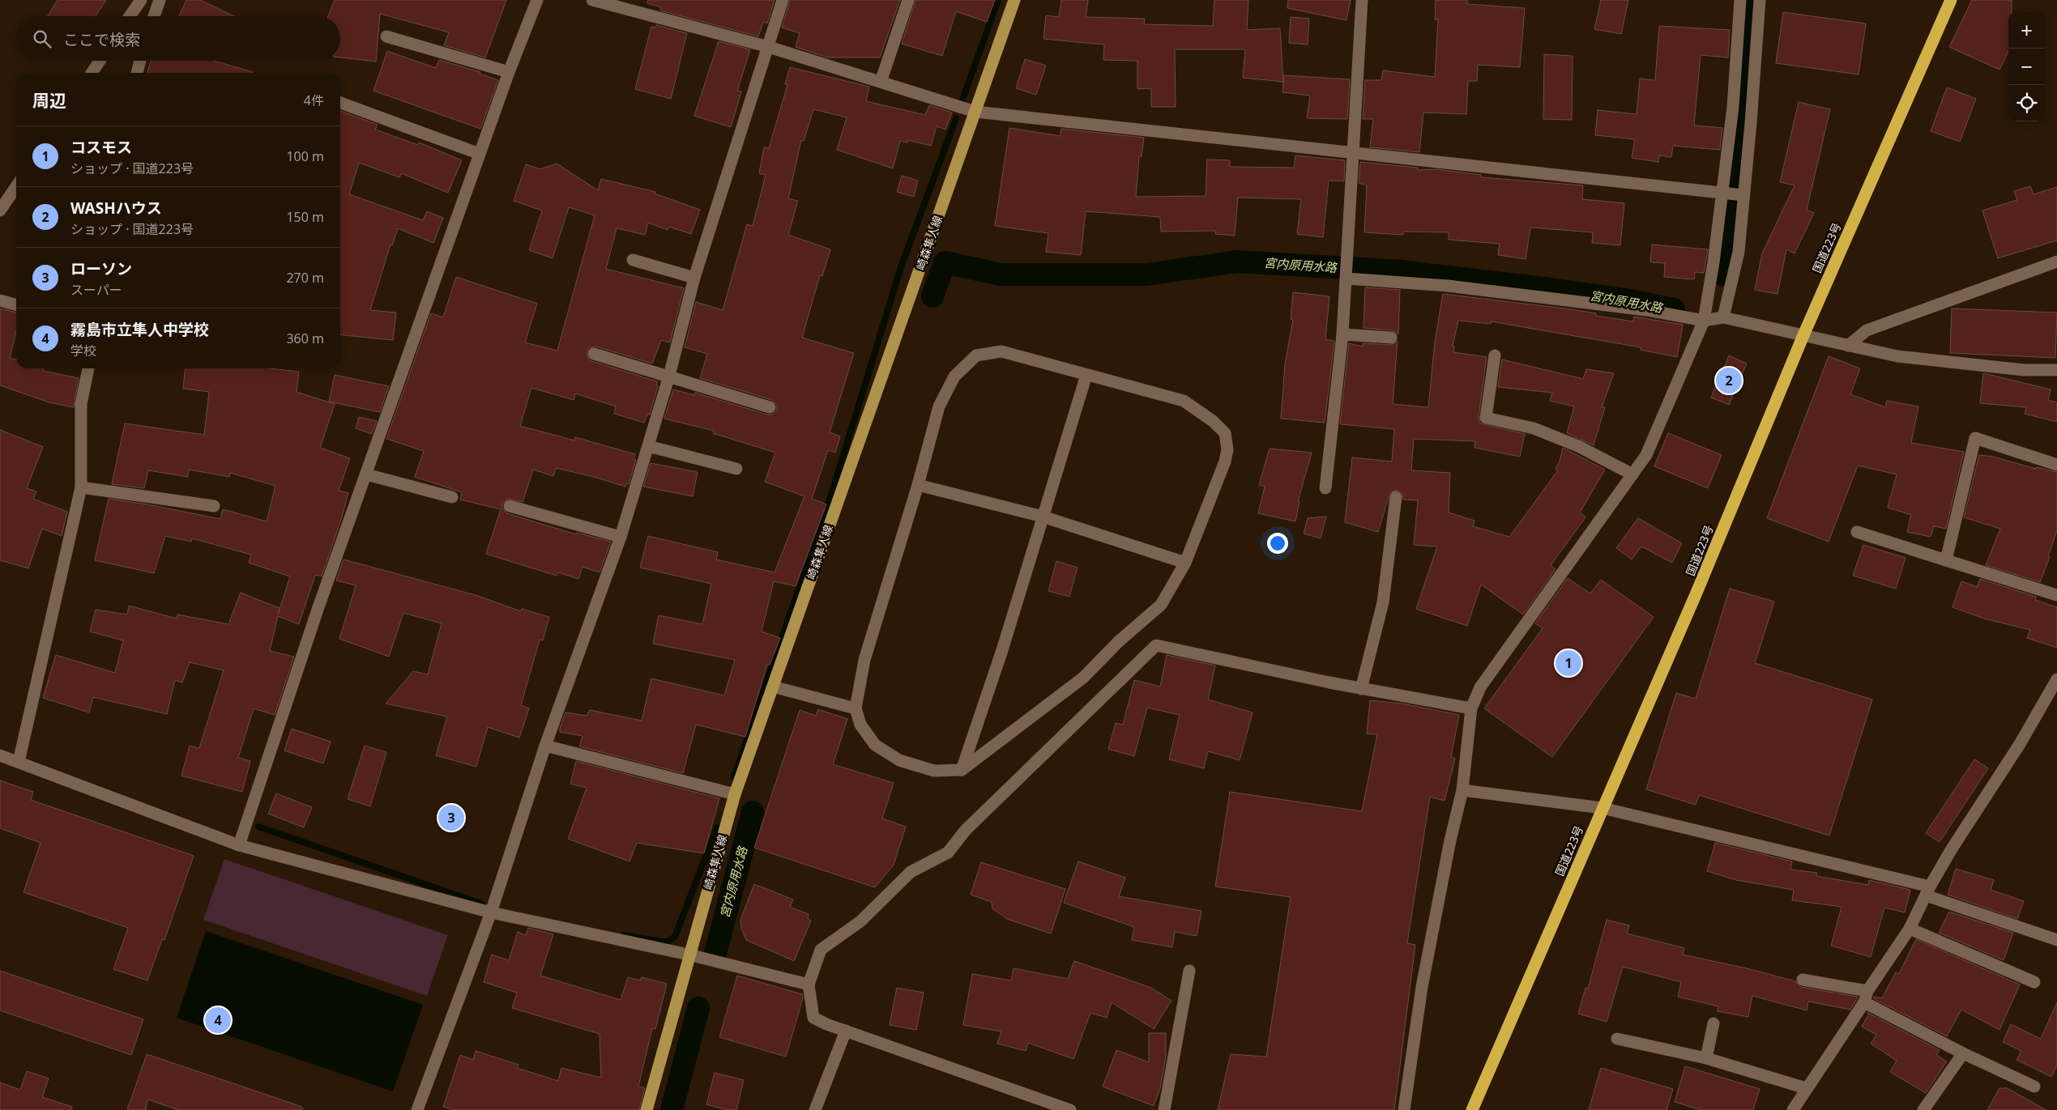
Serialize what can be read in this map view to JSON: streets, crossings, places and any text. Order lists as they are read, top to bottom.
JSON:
{
  "streets": {
    "highway": ["国道223号"],
    "main road": ["崎森隼人線"]
  },
  "water": ["宮内原用水路"],
  "page": {
    "map_buttons": ["+", "−"],
    "search": "ここで検索",
    "heading": ["周辺", "4件"],
    "list": [
      {
        "mark": "1",
        "name": "コスモス",
        "note": "ショップ · 国道223号",
        "value": "100 m"
      },
      {
        "mark": "2",
        "name": "WASHハウス",
        "note": "ショップ · 国道223号",
        "value": "150 m"
      },
      {
        "mark": "3",
        "name": "ローソン",
        "note": "スーパー",
        "value": "270 m"
      },
      {
        "mark": "4",
        "name": "霧島市立隼人中学校",
        "note": "学校",
        "value": "360 m"
      }
    ],
    "pins": [
      "2",
      "1",
      "3",
      "4"
    ]
  }
}
